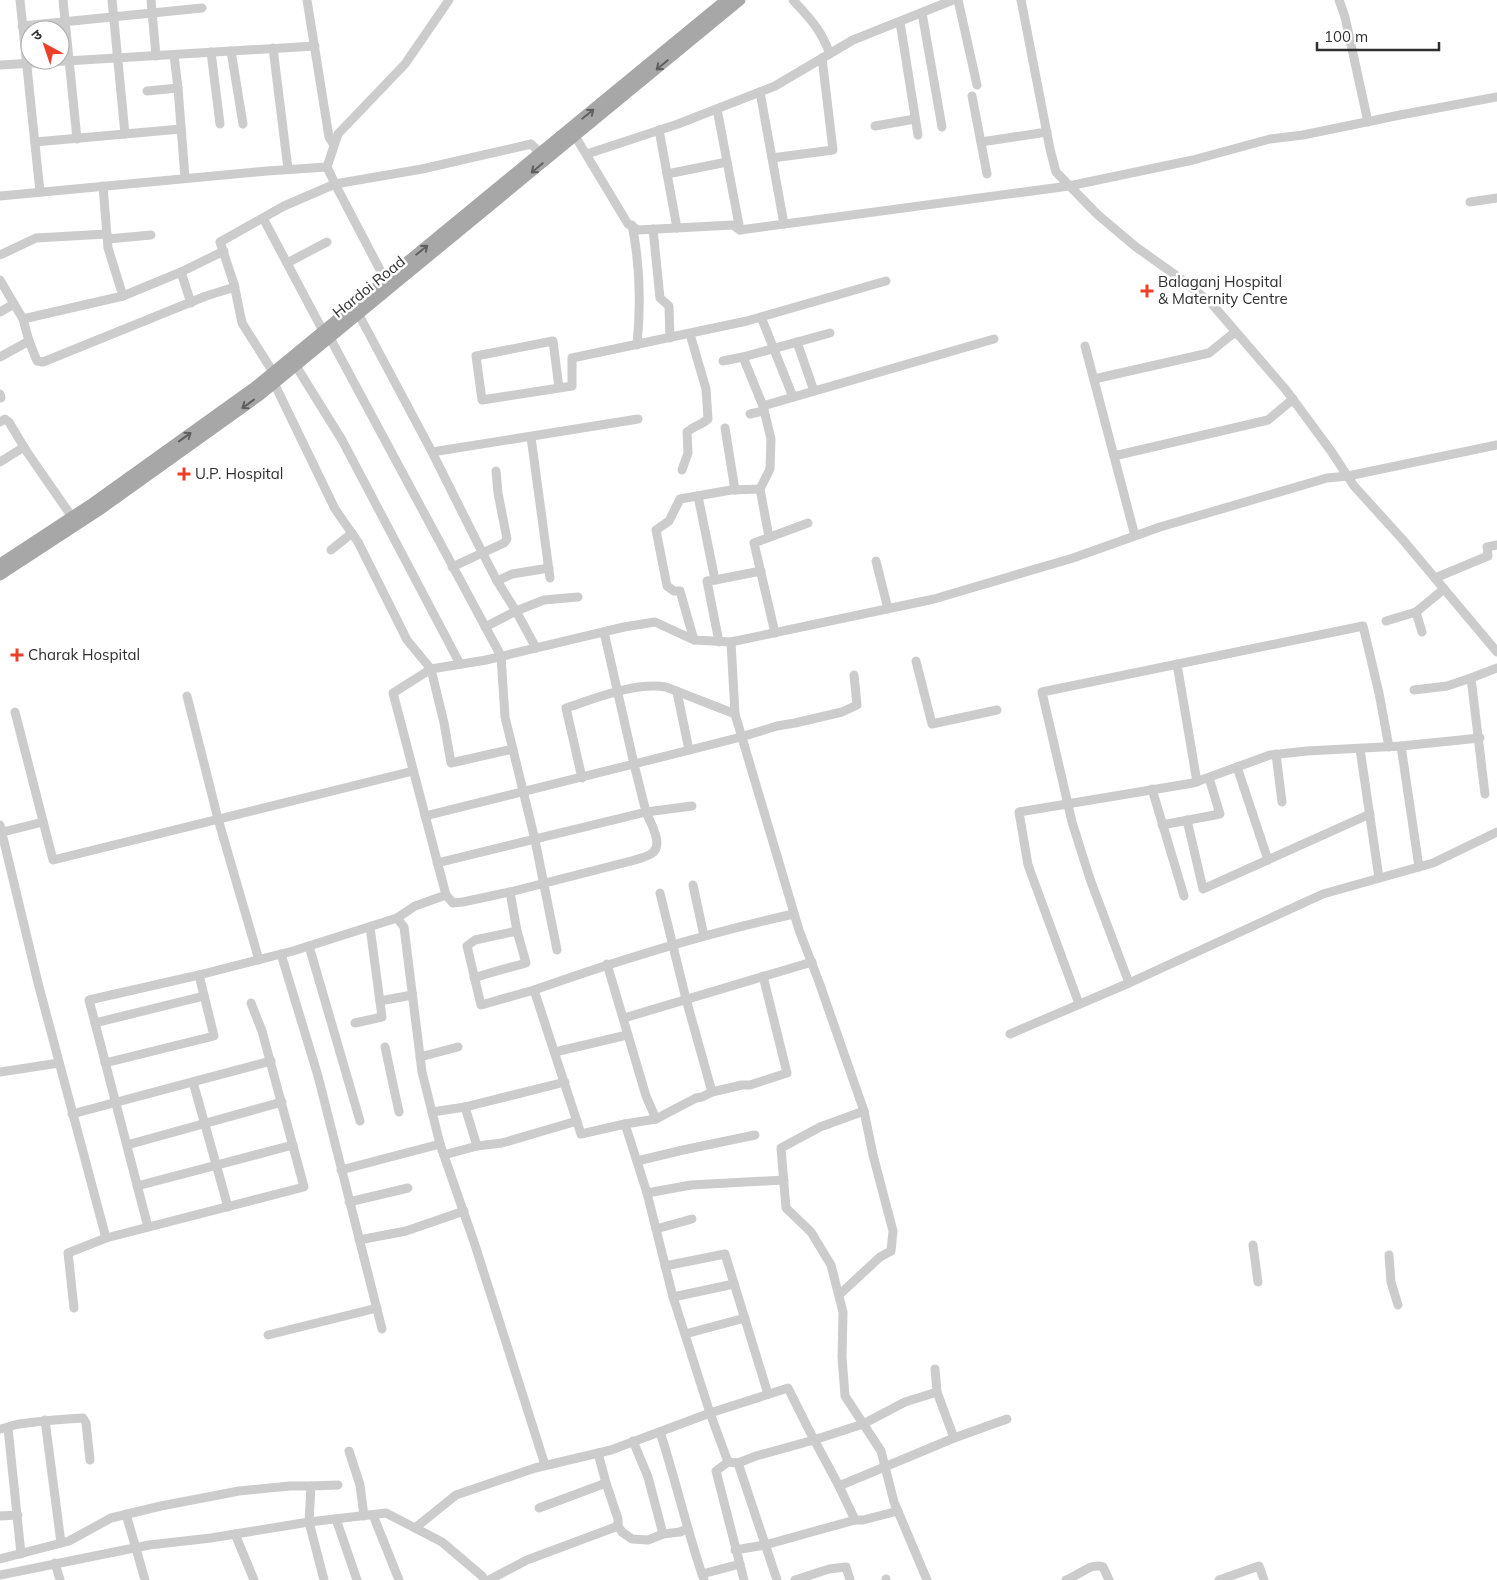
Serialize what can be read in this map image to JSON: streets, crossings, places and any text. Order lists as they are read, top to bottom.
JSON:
{
  "streets": {
    "main road": ["Hardoi Road"]
  },
  "places": {
    "health": ["Balaganj Hospital & Maternity Centre", "U.P. Hospital", "Charak Hospital"]
  },
  "scale_bar": "100 m",
  "north": "top left"
}
